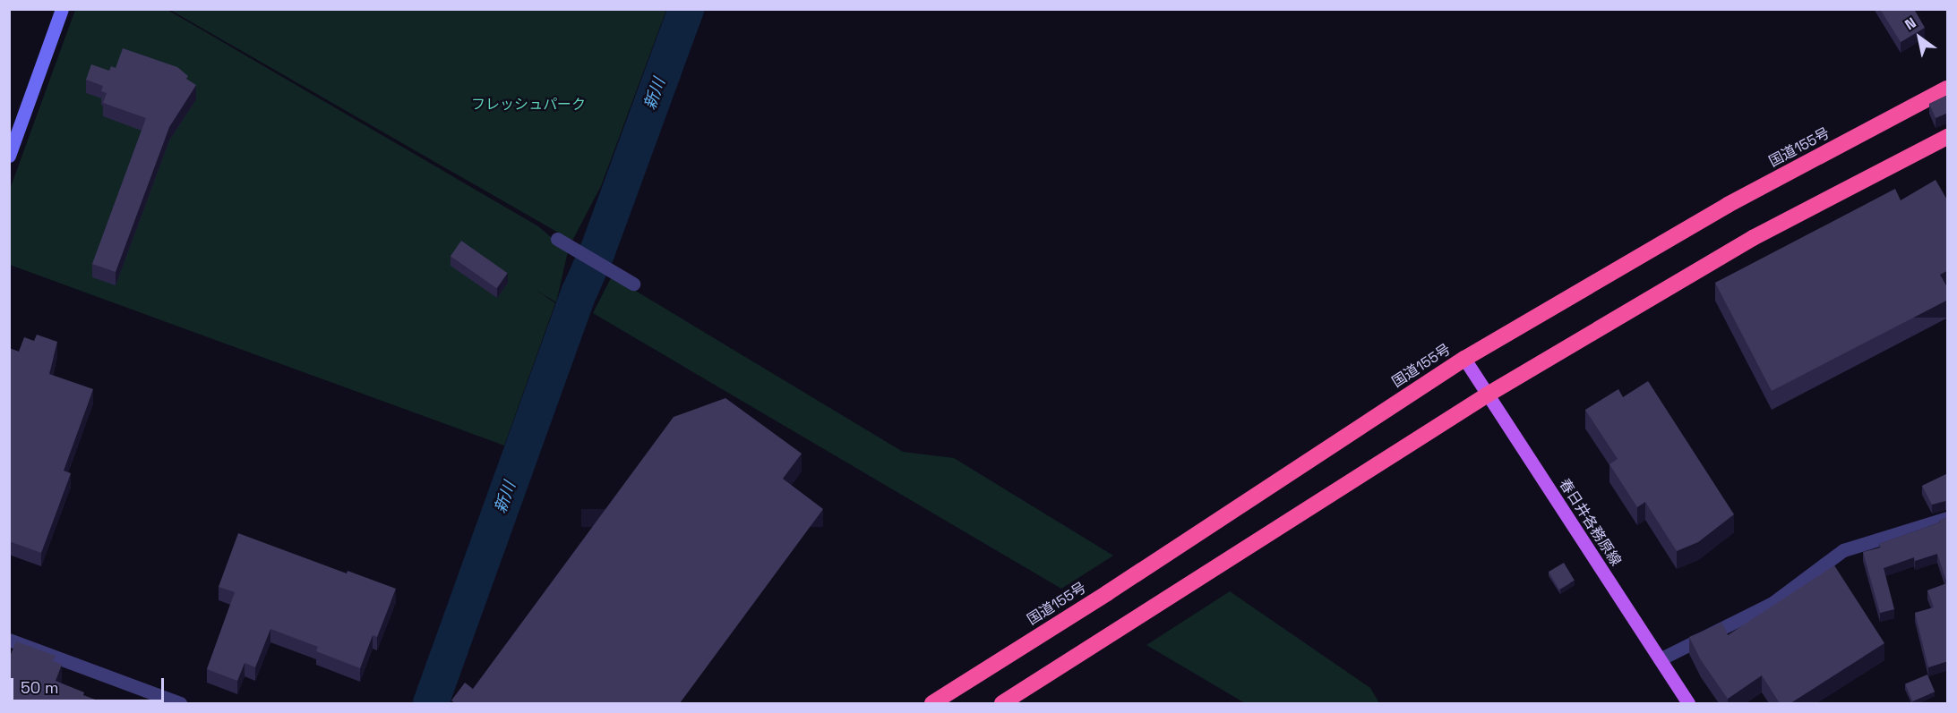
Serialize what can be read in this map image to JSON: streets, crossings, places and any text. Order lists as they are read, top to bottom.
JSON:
{
  "streets": {
    "highway": ["国道155号"],
    "main road": ["春日井各務原線"]
  },
  "crossings": [
    ["国道155号", "春日井各務原線"]
  ],
  "water": ["新川"],
  "parks": ["フレッシュパーク"],
  "scale_bar": "50 m",
  "north": "top left"
}
